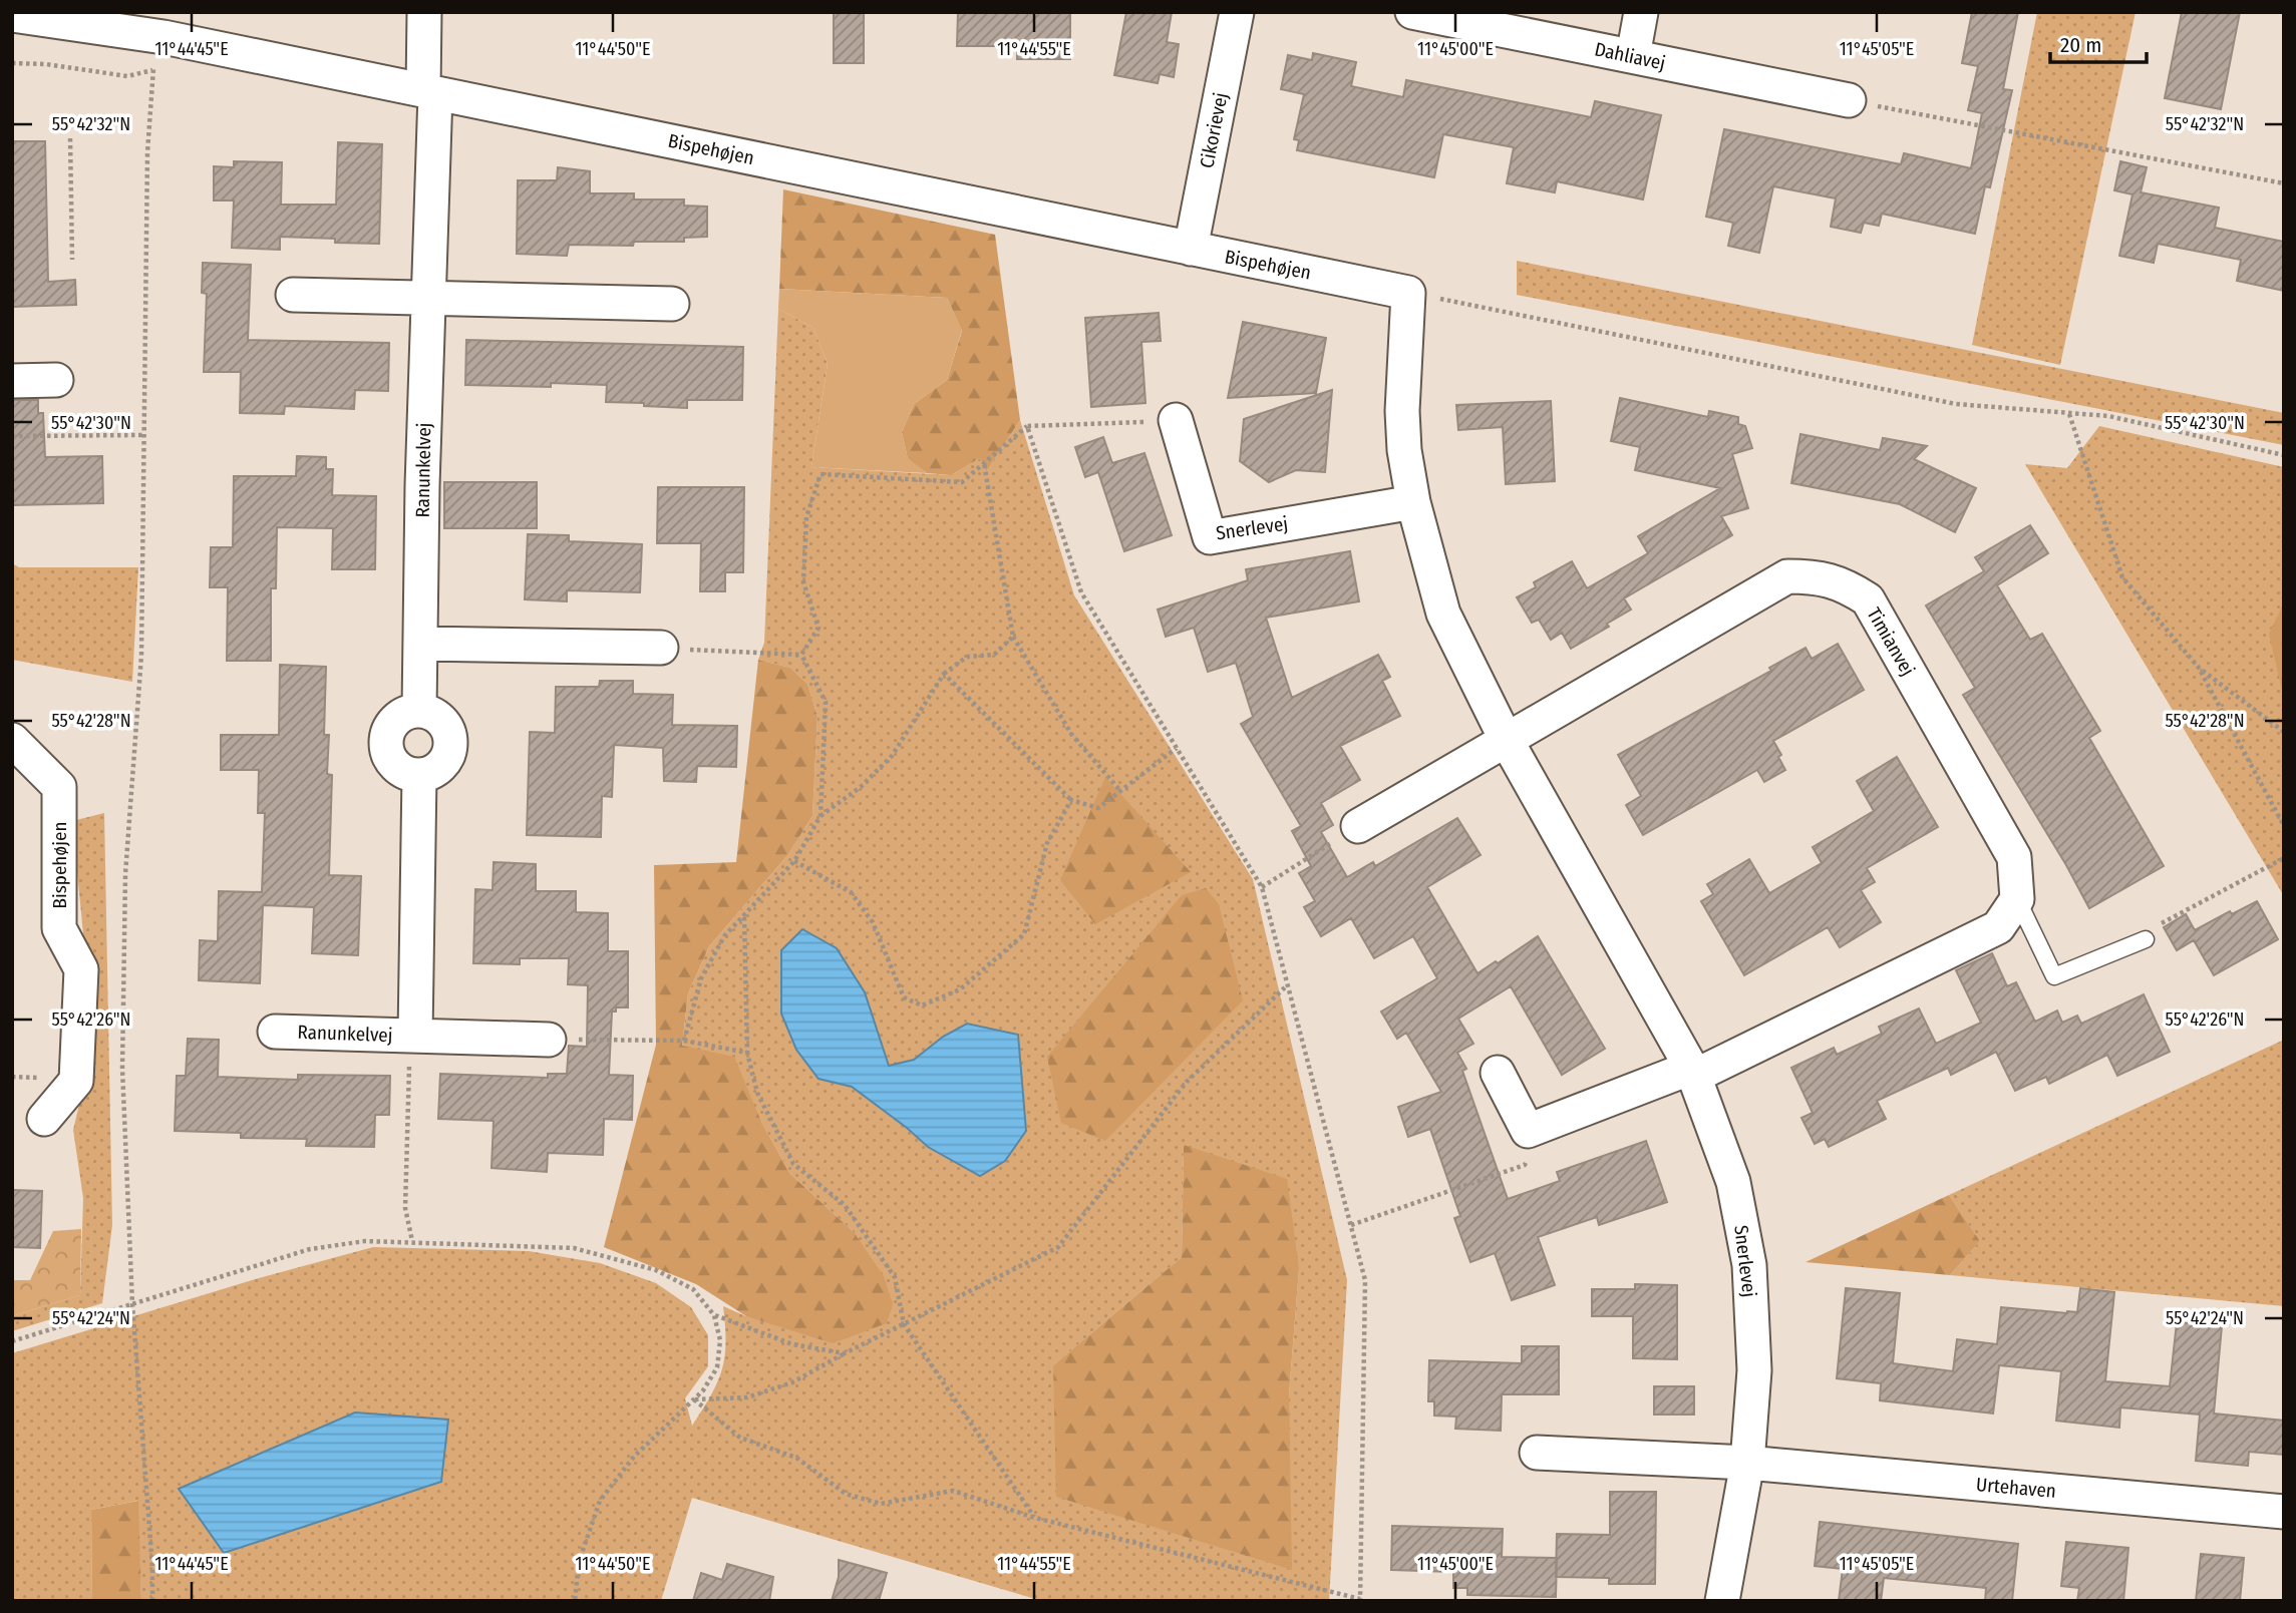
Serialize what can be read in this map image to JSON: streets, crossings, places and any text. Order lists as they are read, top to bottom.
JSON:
{
  "streets": {
    "street": [
      "Dahliavej",
      "Cikorievej",
      "Bispehøjen",
      "Ranunkelvej",
      "Snerlevej",
      "Timianvej",
      "Urtehaven"
    ]
  },
  "crossings": [
    ["Cikorievej", "Bispehøjen"],
    ["Bispehøjen", "Ranunkelvej"],
    ["Bispehøjen", "Snerlevej"],
    ["Snerlevej", "Timianvej"],
    ["Snerlevej", "Urtehaven"]
  ],
  "scale_bar": "20 m",
  "coordinates": [
    "11°44'45\"E",
    "11°44'50\"E",
    "11°44'55\"E",
    "11°45'00\"E",
    "11°45'05\"E",
    "55°42'32\"N",
    "55°42'30\"N",
    "55°42'28\"N",
    "55°42'26\"N",
    "55°42'24\"N"
  ]
}
